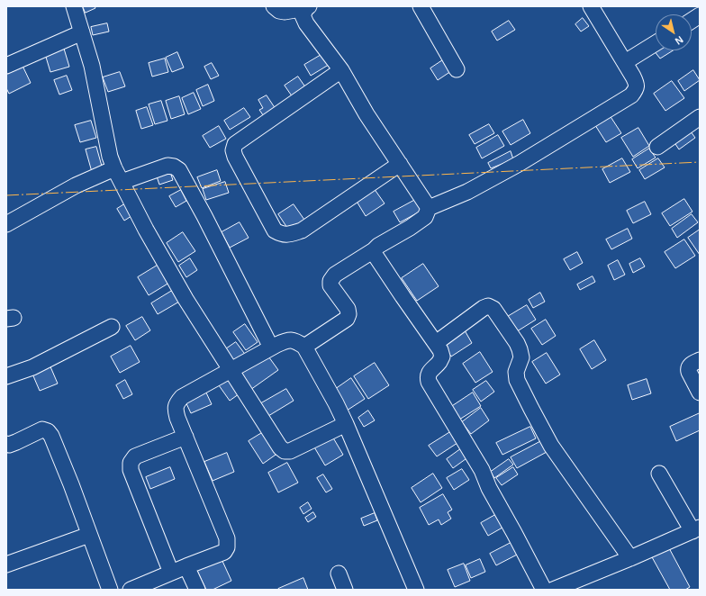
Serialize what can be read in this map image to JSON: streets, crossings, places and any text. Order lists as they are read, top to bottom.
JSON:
{
  "north": "bottom right"
}
